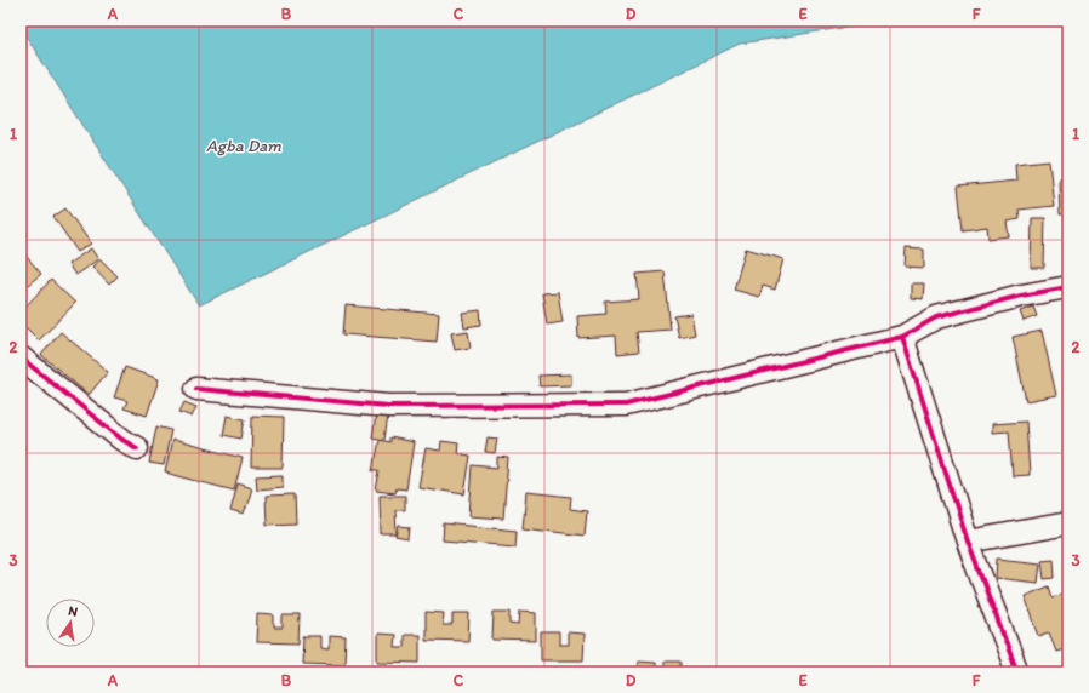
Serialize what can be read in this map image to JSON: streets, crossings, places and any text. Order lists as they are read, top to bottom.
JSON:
{
  "water": ["Agba Dam"],
  "north": "top",
  "grid": {
    "columns": [
      "A",
      "B",
      "C",
      "D",
      "E",
      "F"
    ],
    "rows": ["1", "2", "3"]
  }
}
